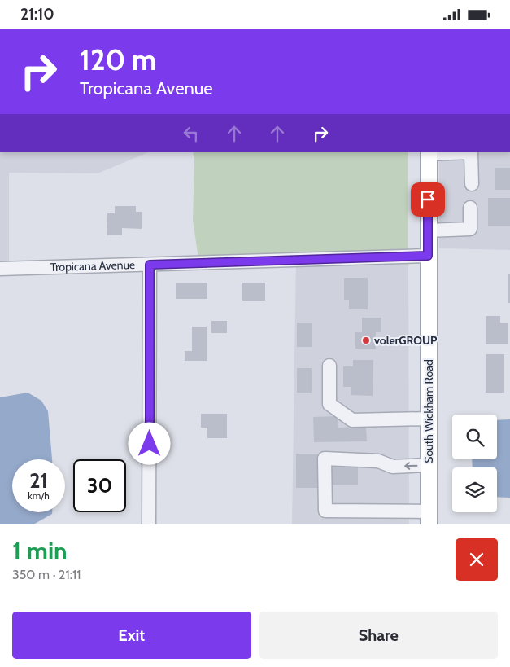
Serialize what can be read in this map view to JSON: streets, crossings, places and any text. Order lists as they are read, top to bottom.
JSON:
{
  "streets": {
    "main road": ["South Wickham Road"],
    "street": ["Tropicana Avenue"]
  },
  "crossings": [
    ["Tropicana Avenue", "South Wickham Road"]
  ],
  "places": ["volerGROUP"],
  "page": {
    "status": "21:10",
    "turn": ["120 m", "Tropicana Avenue"],
    "speed": "21 km/h",
    "limit": "30",
    "heading": ["1 min", "350 m · 21:11"],
    "buttons": ["Exit", "Share"]
  }
}
